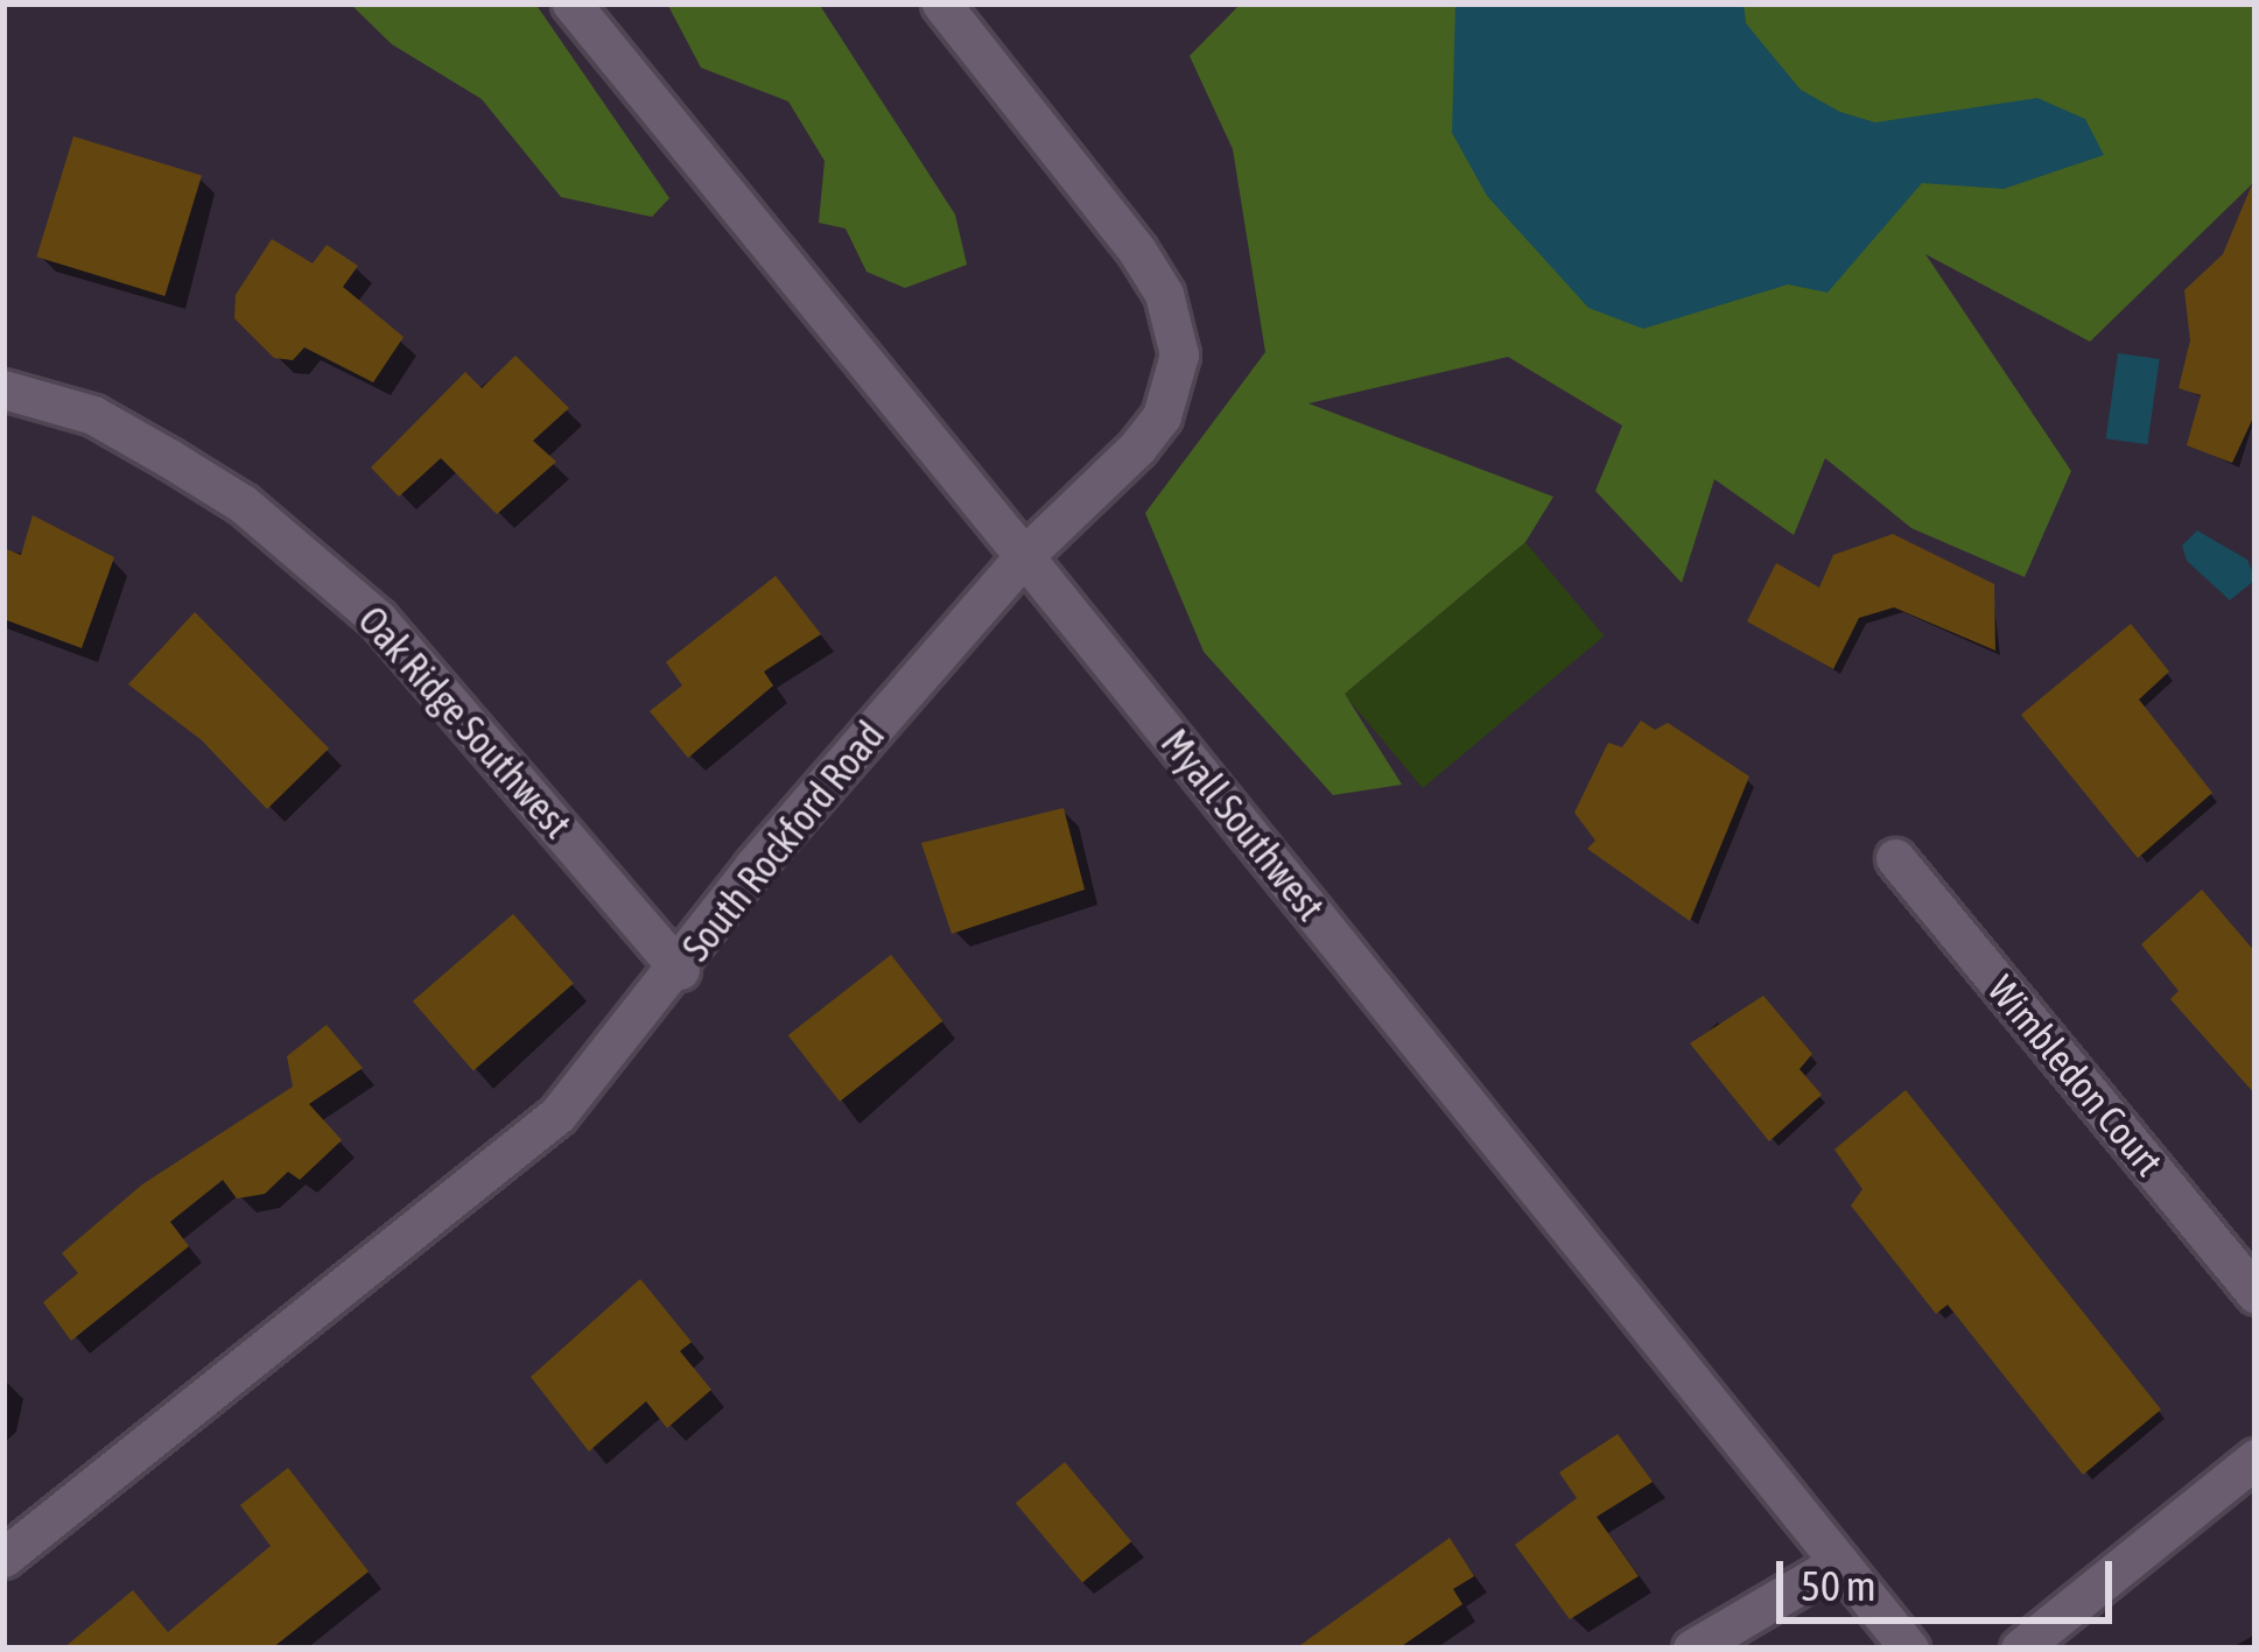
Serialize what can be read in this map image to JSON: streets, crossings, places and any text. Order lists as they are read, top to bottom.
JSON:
{
  "streets": {
    "street": [
      "Oak Ridge Southwest",
      "Myall Southwest",
      "South Rockford Road",
      "Wimbledon Court"
    ]
  },
  "crossings": [
    ["Oak Ridge Southwest", "South Rockford Road"],
    ["Myall Southwest", "South Rockford Road"]
  ],
  "scale_bar": "50 m"
}
